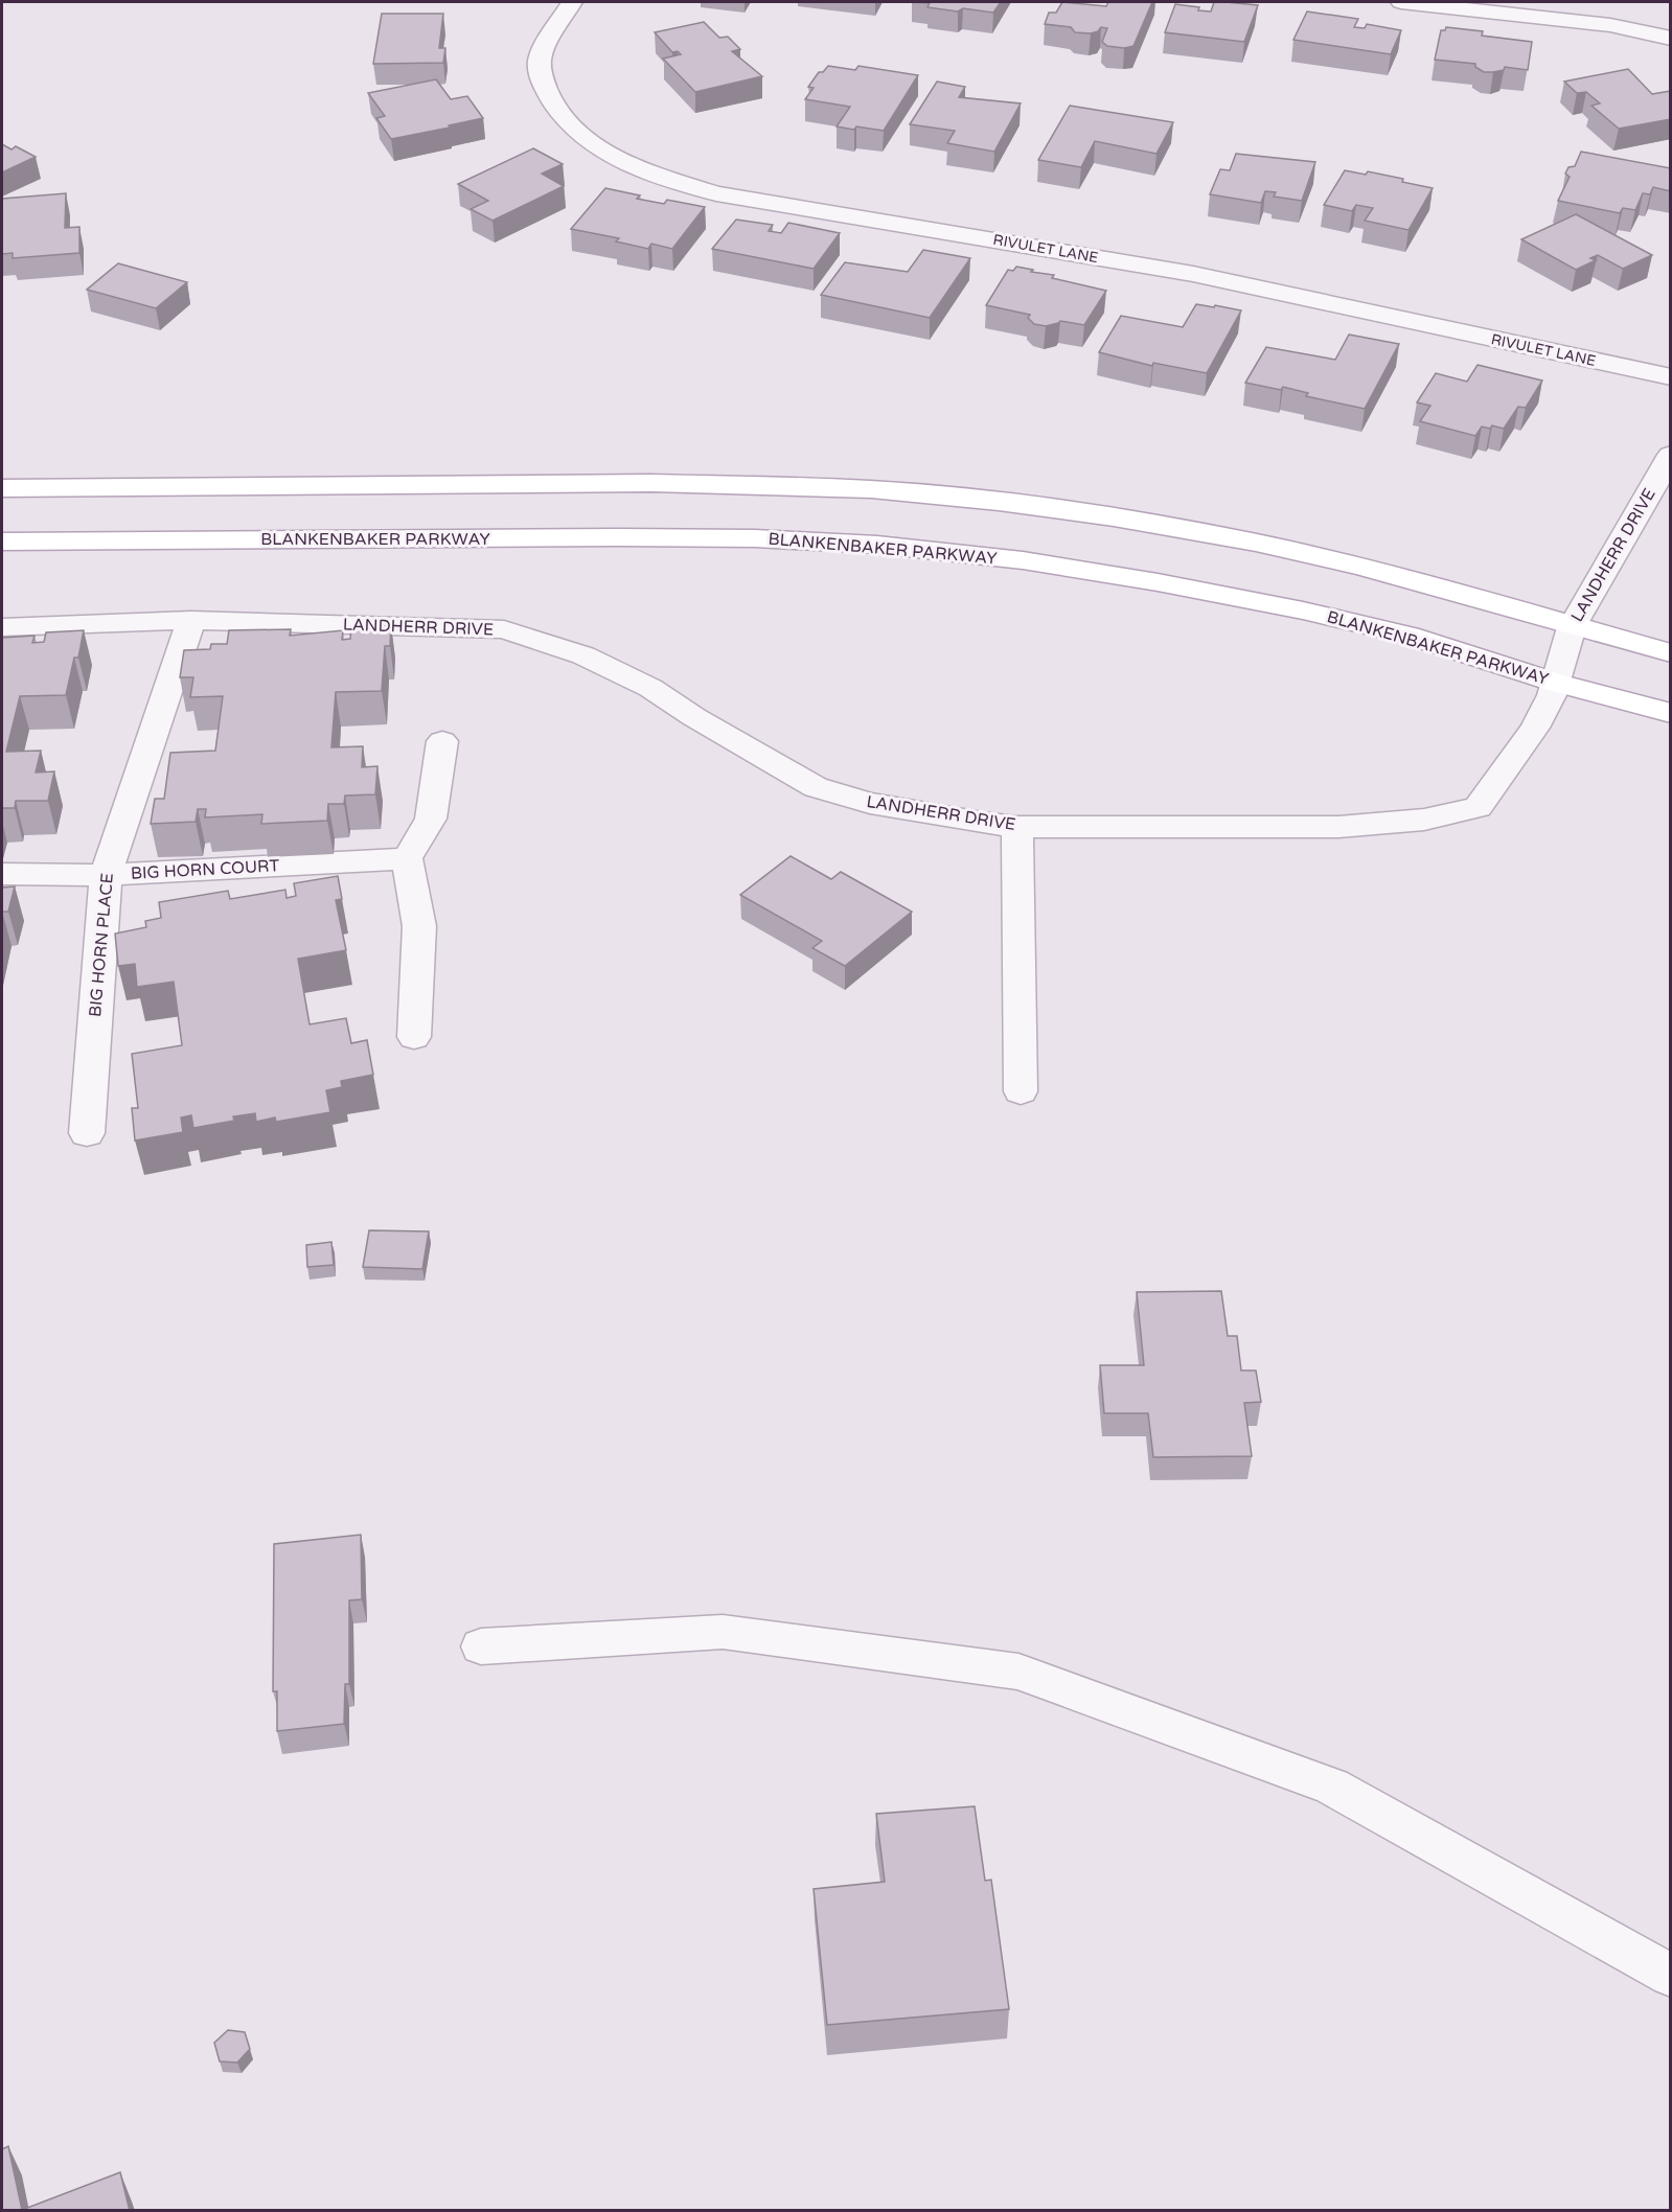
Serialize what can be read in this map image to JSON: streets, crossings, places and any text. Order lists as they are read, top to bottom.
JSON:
{
  "streets": {
    "main road": ["BLANKENBAKER PARKWAY"],
    "street": [
      "RIVULET LANE",
      "LANDHERR DRIVE",
      "BIG HORN COURT",
      "BIG HORN PLACE"
    ]
  },
  "crossings": [
    ["BLANKENBAKER PARKWAY", "LANDHERR DRIVE"],
    ["LANDHERR DRIVE", "BIG HORN PLACE"],
    ["BIG HORN COURT", "BIG HORN PLACE"]
  ]
}
